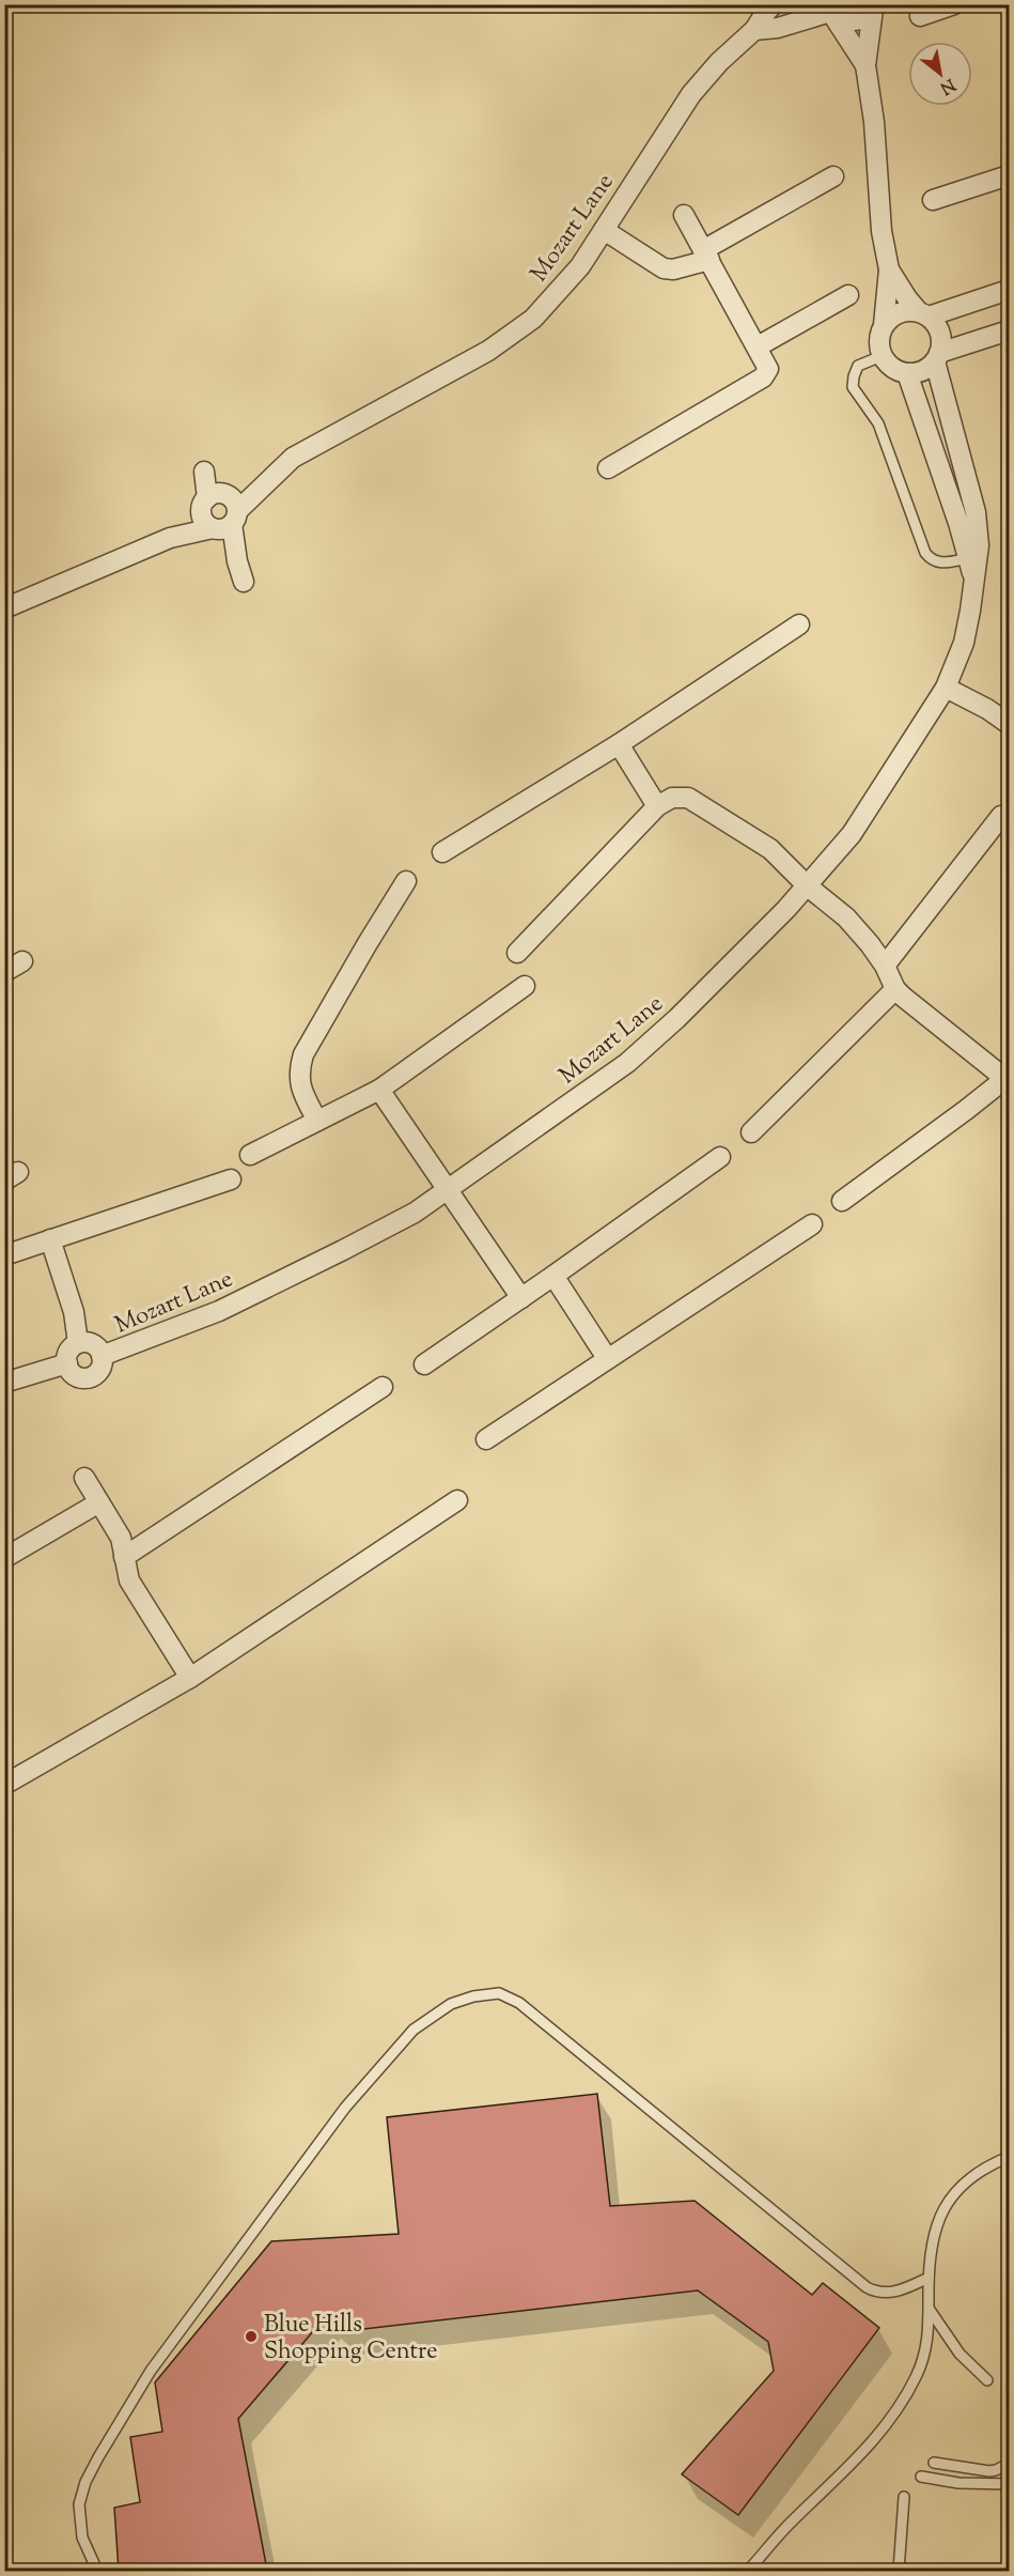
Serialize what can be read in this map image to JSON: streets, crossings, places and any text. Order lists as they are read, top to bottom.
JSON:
{
  "streets": {
    "street": ["Mozart Lane"]
  },
  "places": ["Blue Hills Shopping Centre"],
  "north": "bottom right"
}
